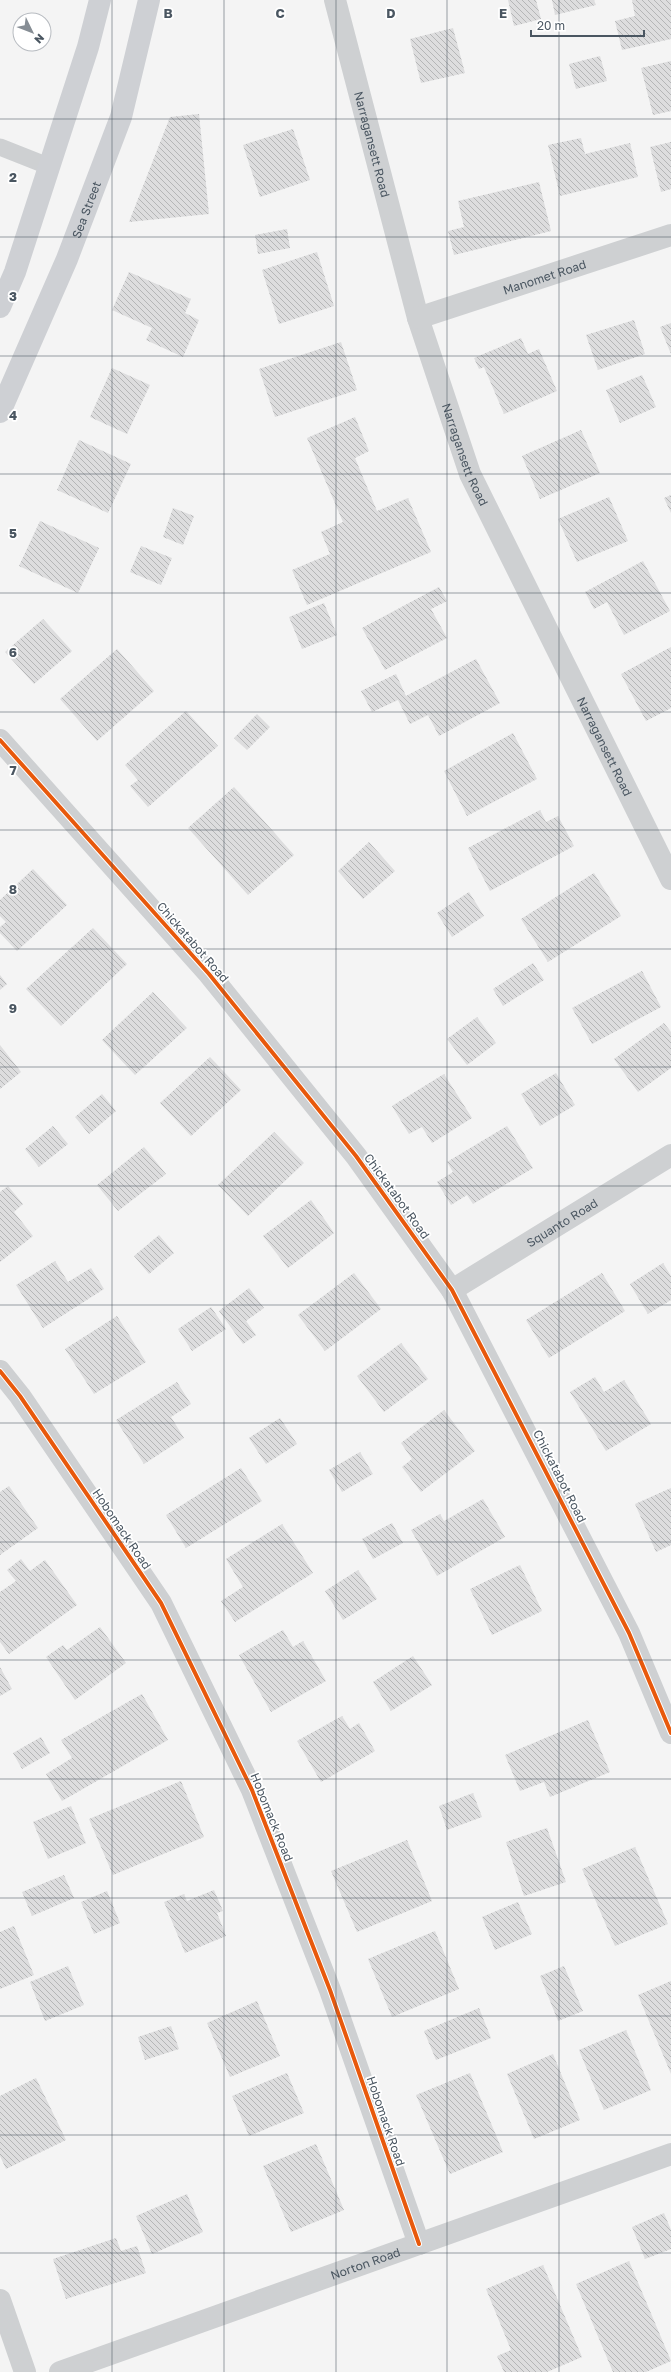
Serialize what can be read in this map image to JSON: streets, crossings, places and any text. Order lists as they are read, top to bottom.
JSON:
{
  "streets": {
    "main road": ["Sea Street"],
    "street": [
      "Narragansett Road",
      "Manomet Road",
      "Chickatabot Road",
      "Squanto Road",
      "Hobomack Road",
      "Norton Road"
    ]
  },
  "crossings": [
    ["Narragansett Road", "Manomet Road"],
    ["Chickatabot Road", "Squanto Road"],
    ["Hobomack Road", "Norton Road"]
  ],
  "scale_bar": "20 m",
  "north": "bottom right",
  "grid": {
    "columns": [
      "B",
      "C",
      "D",
      "E"
    ],
    "rows": [
      "2",
      "3",
      "4",
      "5",
      "6",
      "7",
      "8",
      "9"
    ]
  }
}
